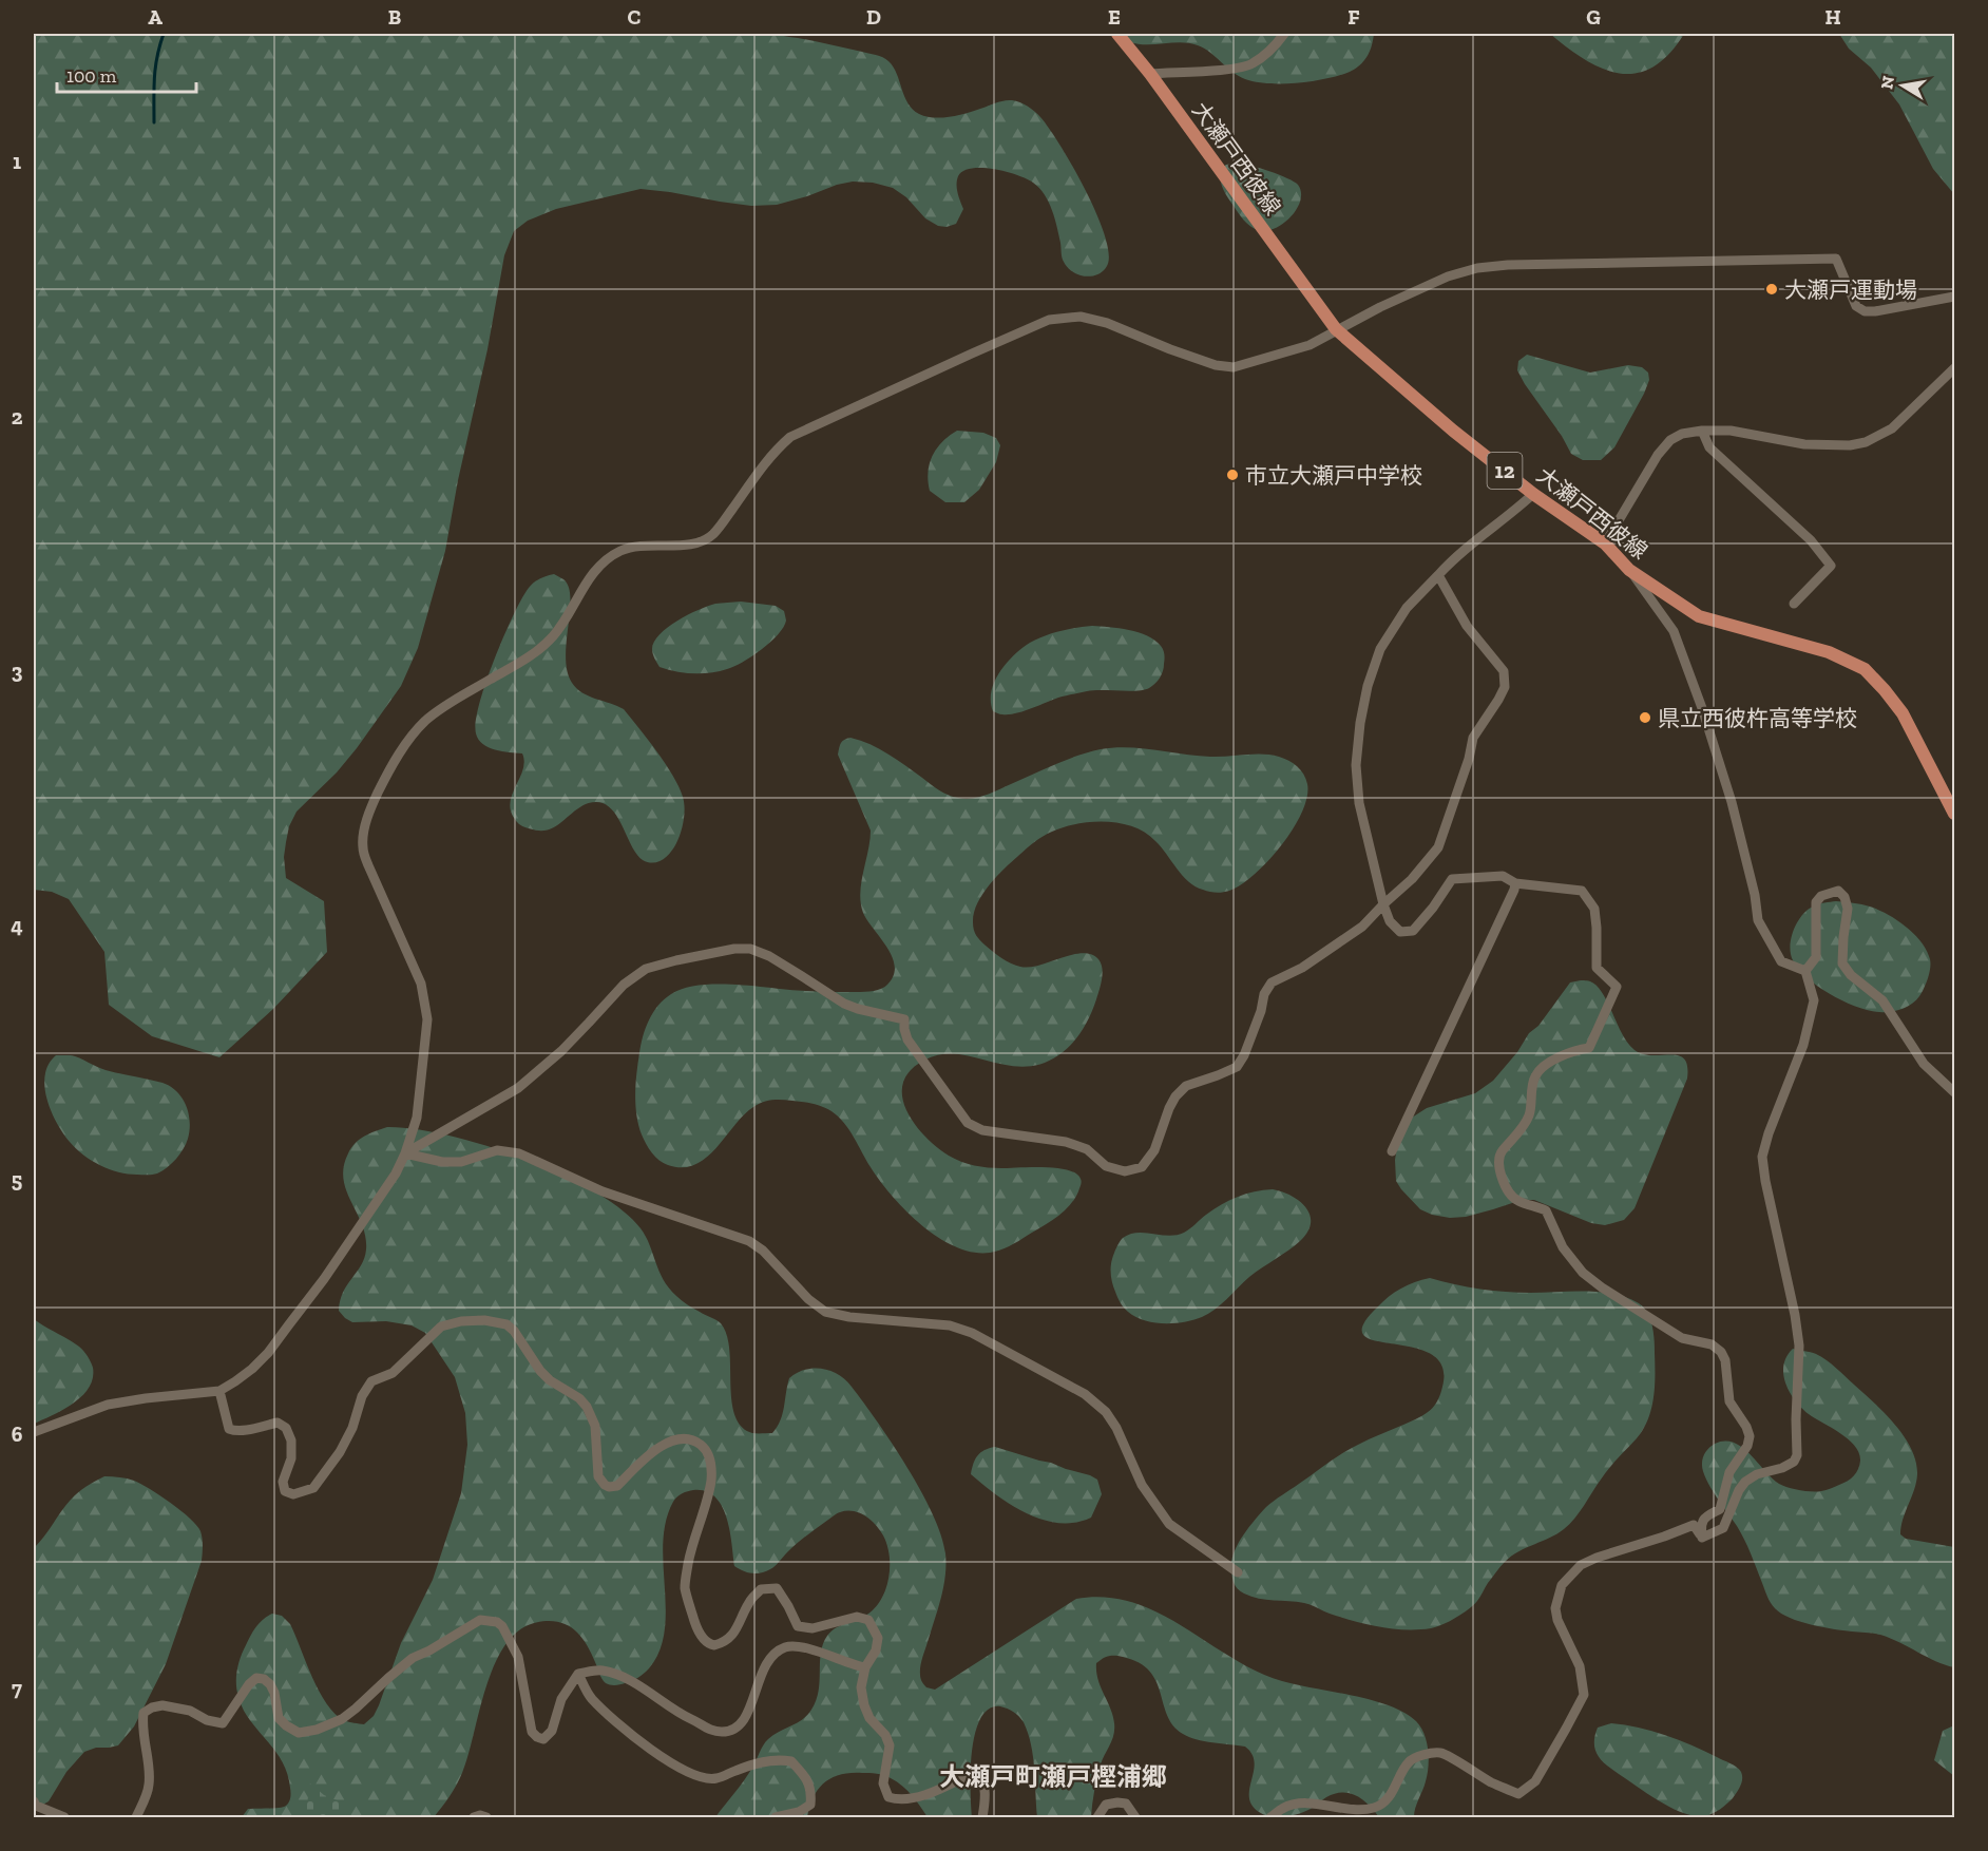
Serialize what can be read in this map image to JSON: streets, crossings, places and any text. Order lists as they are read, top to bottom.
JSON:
{
  "streets": {
    "main road": ["大瀬戸西彼線", "12"]
  },
  "districts": ["大瀬戸町瀬戸樫浦郷"],
  "places": ["大瀬戸運動場", "市立大瀬戸中学校", "県立西彼杵高等学校"],
  "scale_bar": "100 m",
  "north": "left",
  "grid": {
    "columns": [
      "A",
      "B",
      "C",
      "D",
      "E",
      "F",
      "G",
      "H"
    ],
    "rows": [
      "1",
      "2",
      "3",
      "4",
      "5",
      "6",
      "7"
    ]
  }
}
